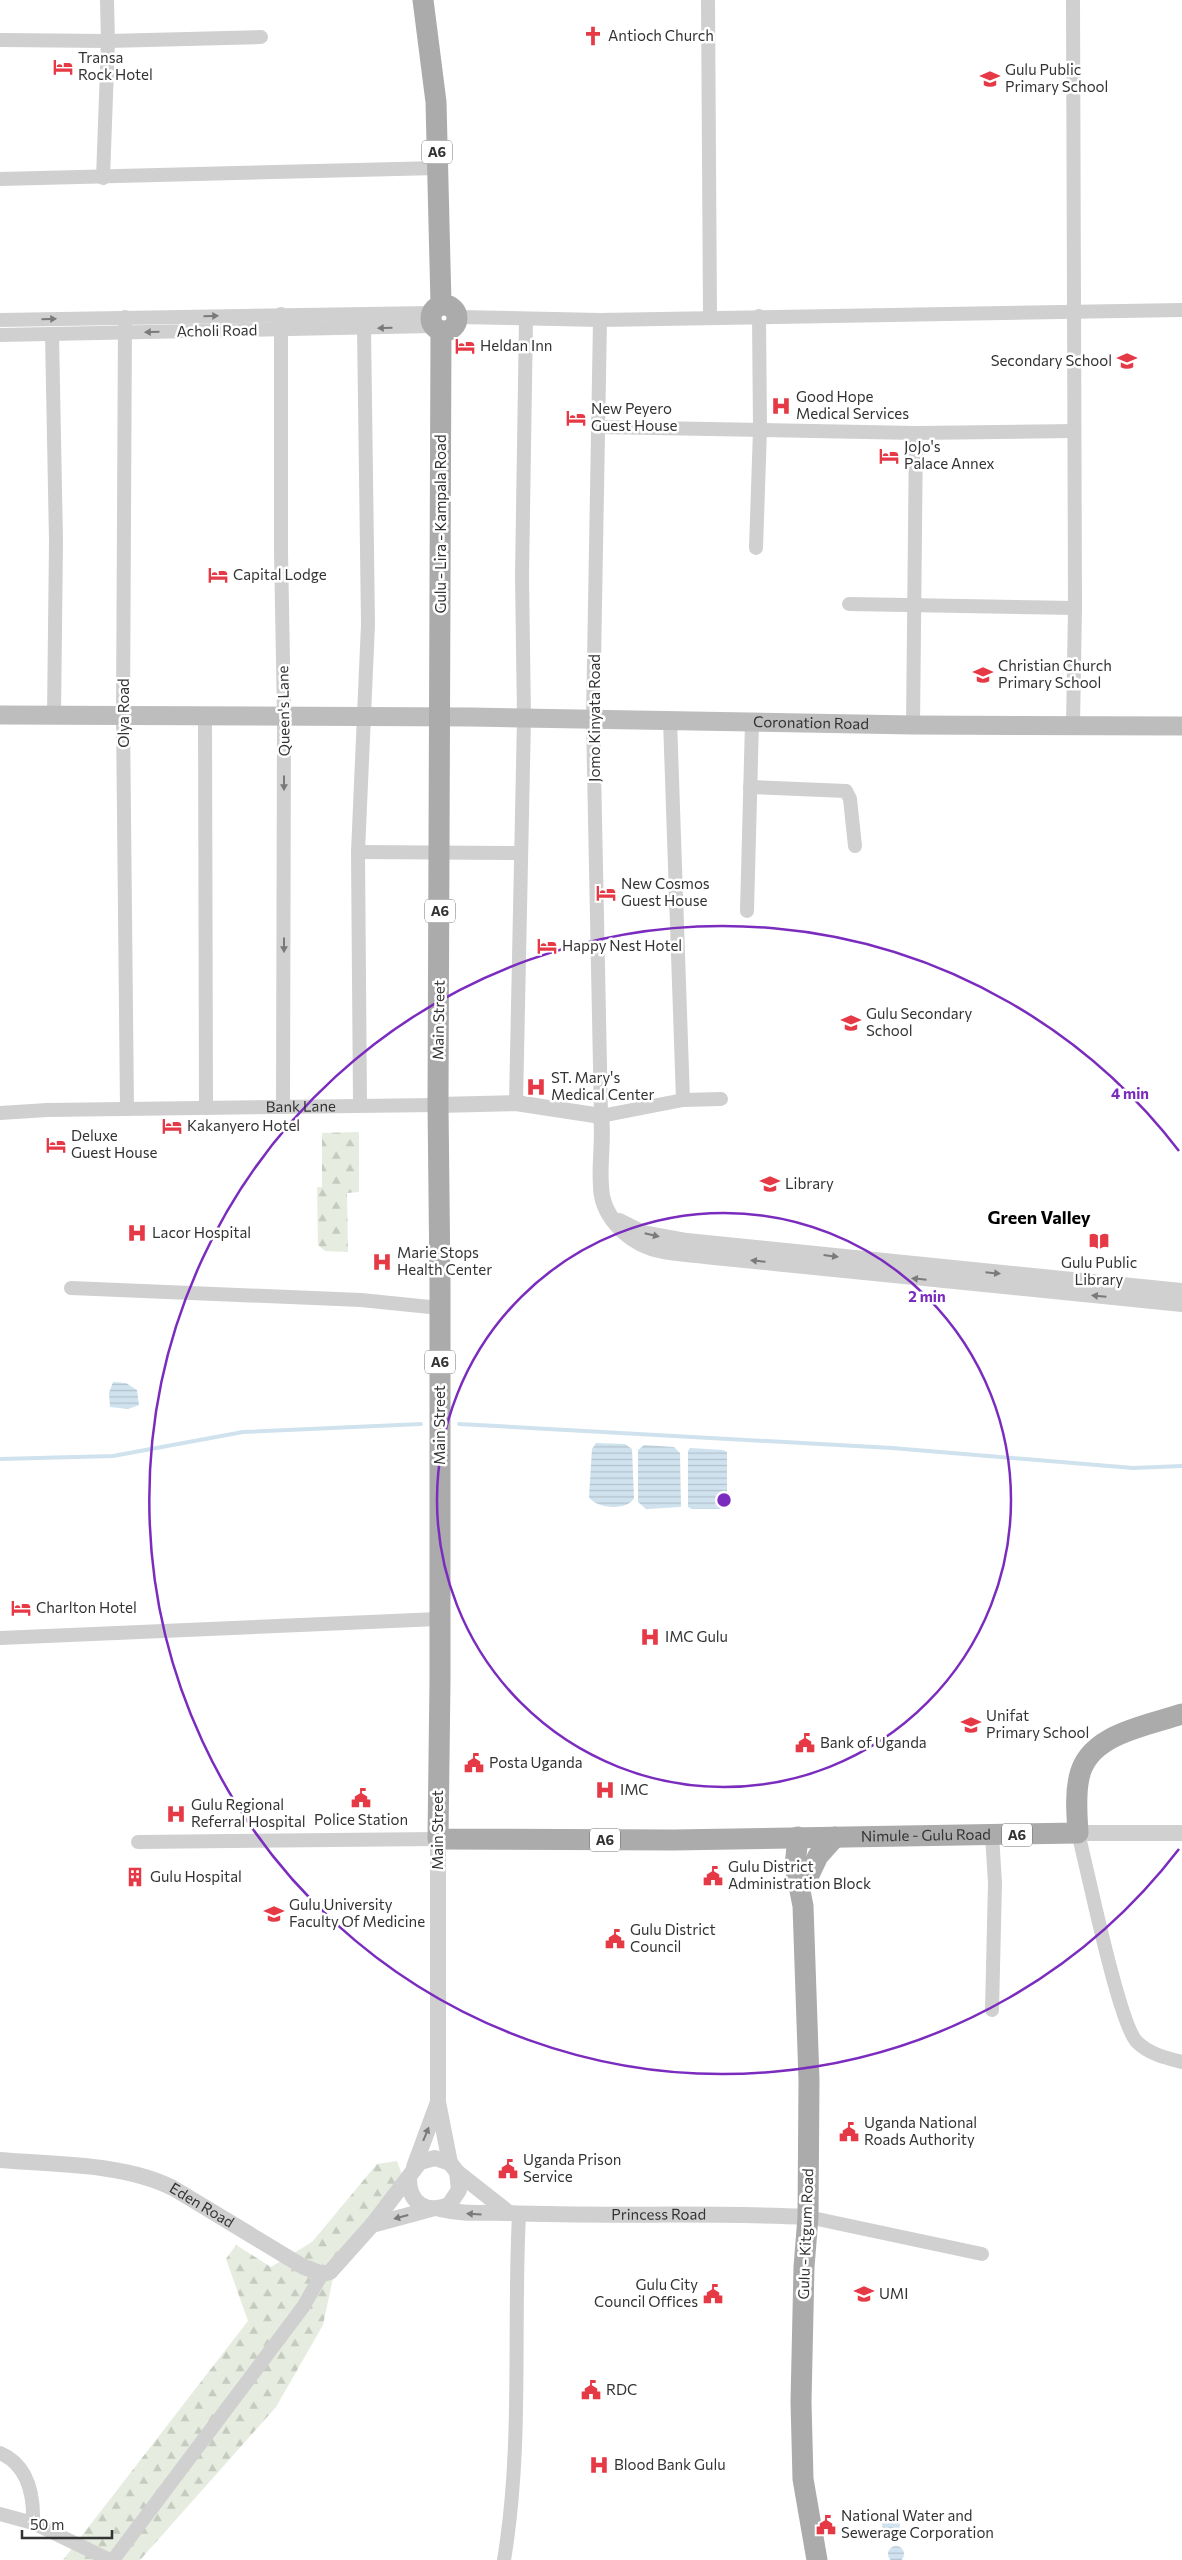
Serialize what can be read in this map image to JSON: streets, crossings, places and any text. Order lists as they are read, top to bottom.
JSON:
{
  "streets": {
    "main road": [
      "A6",
      "Gulu - Lira - Kampala Road",
      "Coronation Road",
      "Main Street",
      "Nimule - Gulu Road",
      "Gulu - Kitgum Road"
    ],
    "street": [
      "Acholi Road",
      "Queen's Lane",
      "Olya Road",
      "Jomo Kinyata Road",
      "Bank Lane",
      "Eden Road",
      "Princess Road"
    ]
  },
  "crossings": [
    ["A6", "Main Street"],
    ["A6", "Nimule - Gulu Road"],
    ["Acholi Road", "Gulu - Lira - Kampala Road"],
    ["Acholi Road", "Queen's Lane"],
    ["Acholi Road", "Olya Road"],
    ["Gulu - Lira - Kampala Road", "Coronation Road"],
    ["Gulu - Lira - Kampala Road", "Main Street"],
    ["Queen's Lane", "Coronation Road"],
    ["Queen's Lane", "Bank Lane"],
    ["Olya Road", "Coronation Road"],
    ["Olya Road", "Bank Lane"],
    ["Jomo Kinyata Road", "Coronation Road"],
    ["Jomo Kinyata Road", "Bank Lane"],
    ["Coronation Road", "Main Street"],
    ["Main Street", "Bank Lane"],
    ["Nimule - Gulu Road", "Gulu - Kitgum Road"],
    ["Princess Road", "Gulu - Kitgum Road"]
  ],
  "districts": ["Green Valley"],
  "places": {
    "church": ["Antioch Church"],
    "hotel": [
      "Transa Rock Hotel",
      "Heldan Inn",
      "New Peyero Guest House",
      "JoJo's Palace Annex",
      "Capital Lodge",
      "New Cosmos Guest House",
      "Happy Nest Hotel",
      "Kakanyero Hotel",
      "Deluxe Guest House",
      "Charlton Hotel"
    ],
    "school or university": [
      "Gulu Public Primary School",
      "Secondary School",
      "Christian Church Primary School",
      "Gulu Secondary School",
      "Library",
      "Unifat Primary School",
      "Gulu University Faculty Of Medicine",
      "UMI"
    ],
    "hospital": [
      "Good Hope Medical Services",
      "ST. Mary's Medical Center",
      "Lacor Hospital",
      "Marie Stops Health Center",
      "IMC Gulu",
      "IMC",
      "Gulu Regional Referral Hospital",
      "Blood Bank Gulu"
    ],
    "library": ["Gulu Public Library"],
    "public building": [
      "Bank of Uganda",
      "Posta Uganda",
      "Police Station",
      "Gulu District Administration Block",
      "Gulu District Council",
      "Uganda National Roads Authority",
      "Uganda Prison Service",
      "Gulu City Council Offices",
      "RDC",
      "National Water and Sewerage Corporation"
    ],
    "building": ["Gulu Hospital"]
  },
  "scale_bar": "50 m",
  "rings": ["4 min", "2 min"]
}
